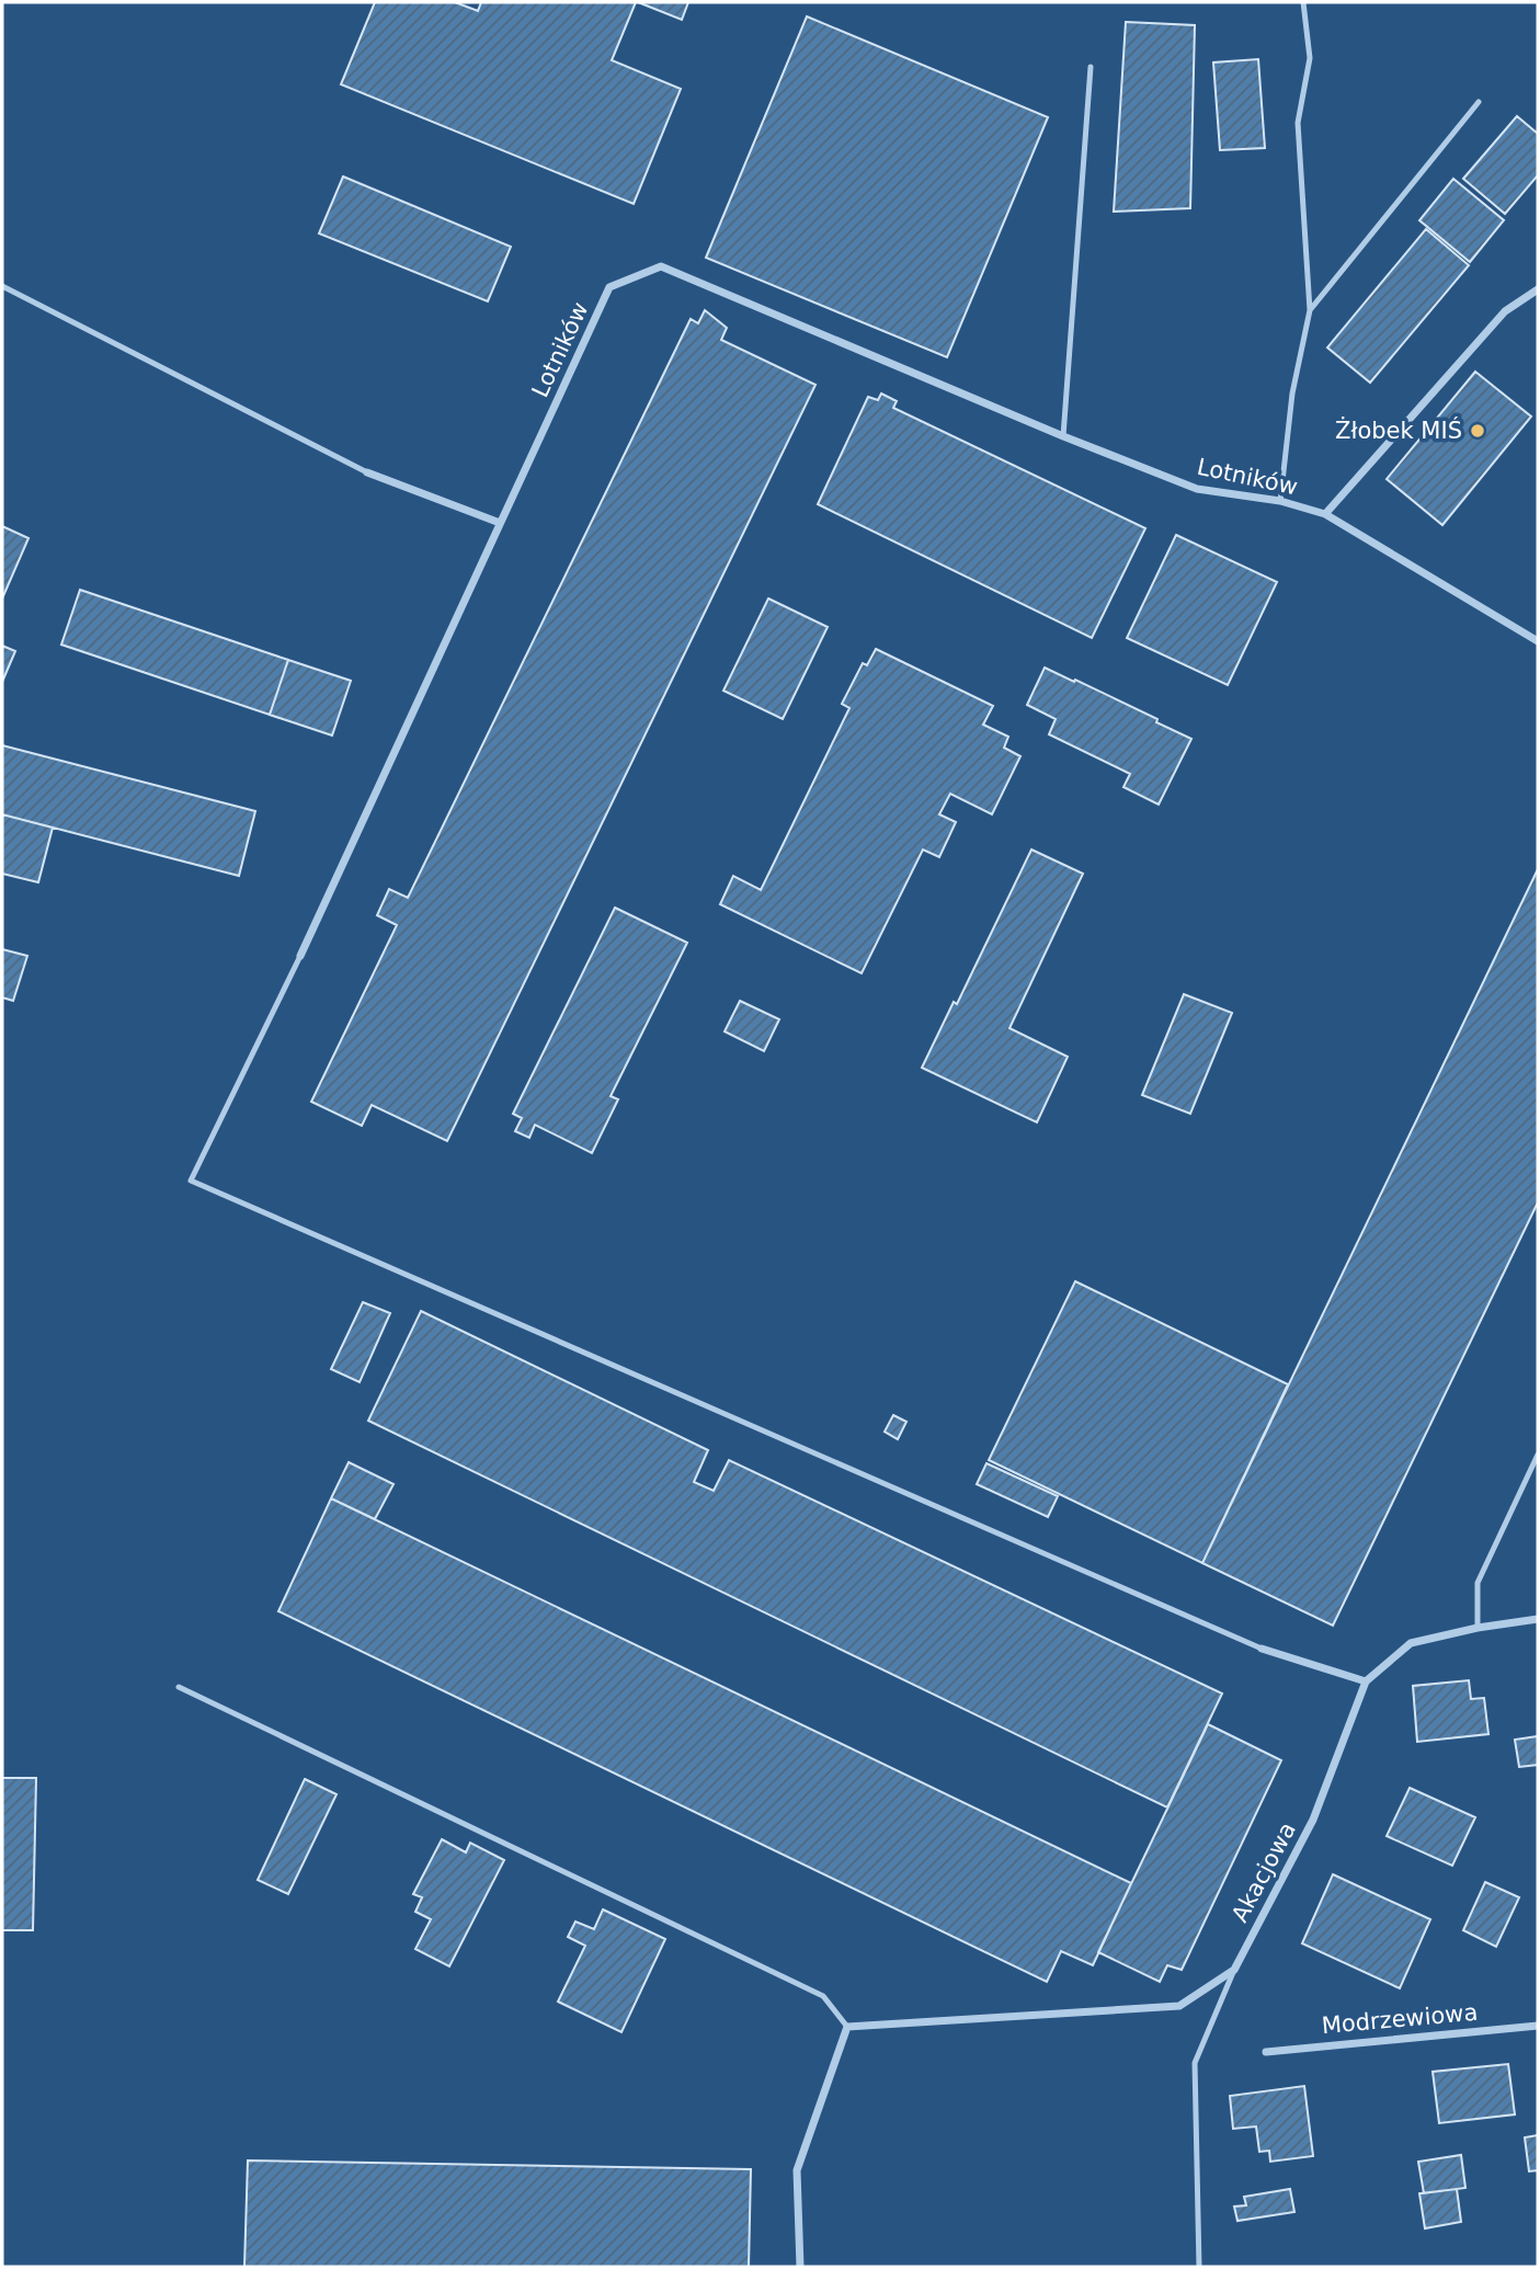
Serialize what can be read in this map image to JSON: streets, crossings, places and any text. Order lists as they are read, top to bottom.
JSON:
{
  "streets": {
    "street": ["Lotników", "Akacjowa", "Modrzewiowa"]
  },
  "places": ["Żłobek MIŚ"]
}
